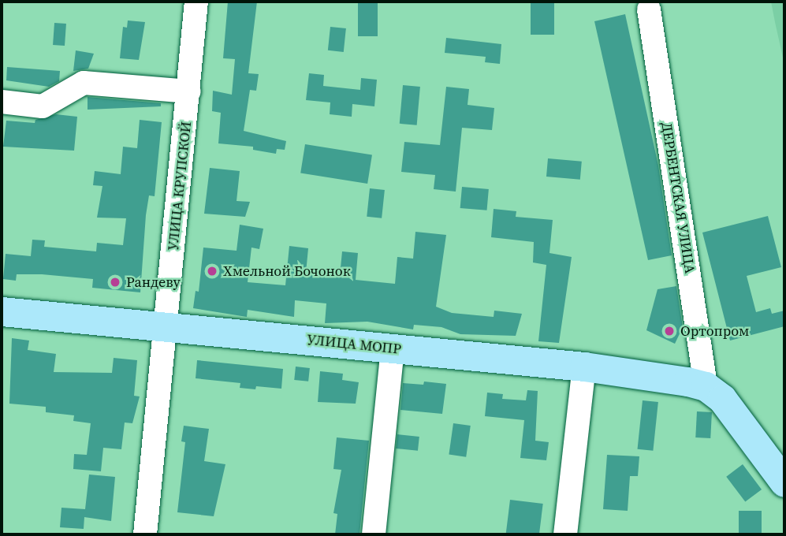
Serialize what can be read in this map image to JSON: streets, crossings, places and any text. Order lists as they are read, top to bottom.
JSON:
{
  "streets": {
    "main road": ["УЛИЦА МОПР"],
    "street": ["УЛИЦА КРУПСКОЙ", "ДЕРБЕНТСКАЯ УЛИЦА"]
  },
  "crossings": [
    ["УЛИЦА КРУПСКОЙ", "УЛИЦА МОПР"],
    ["ДЕРБЕНТСКАЯ УЛИЦА", "УЛИЦА МОПР"]
  ],
  "places": ["Хмельной Бочонок", "Рандеву", "Ортопром"]
}
